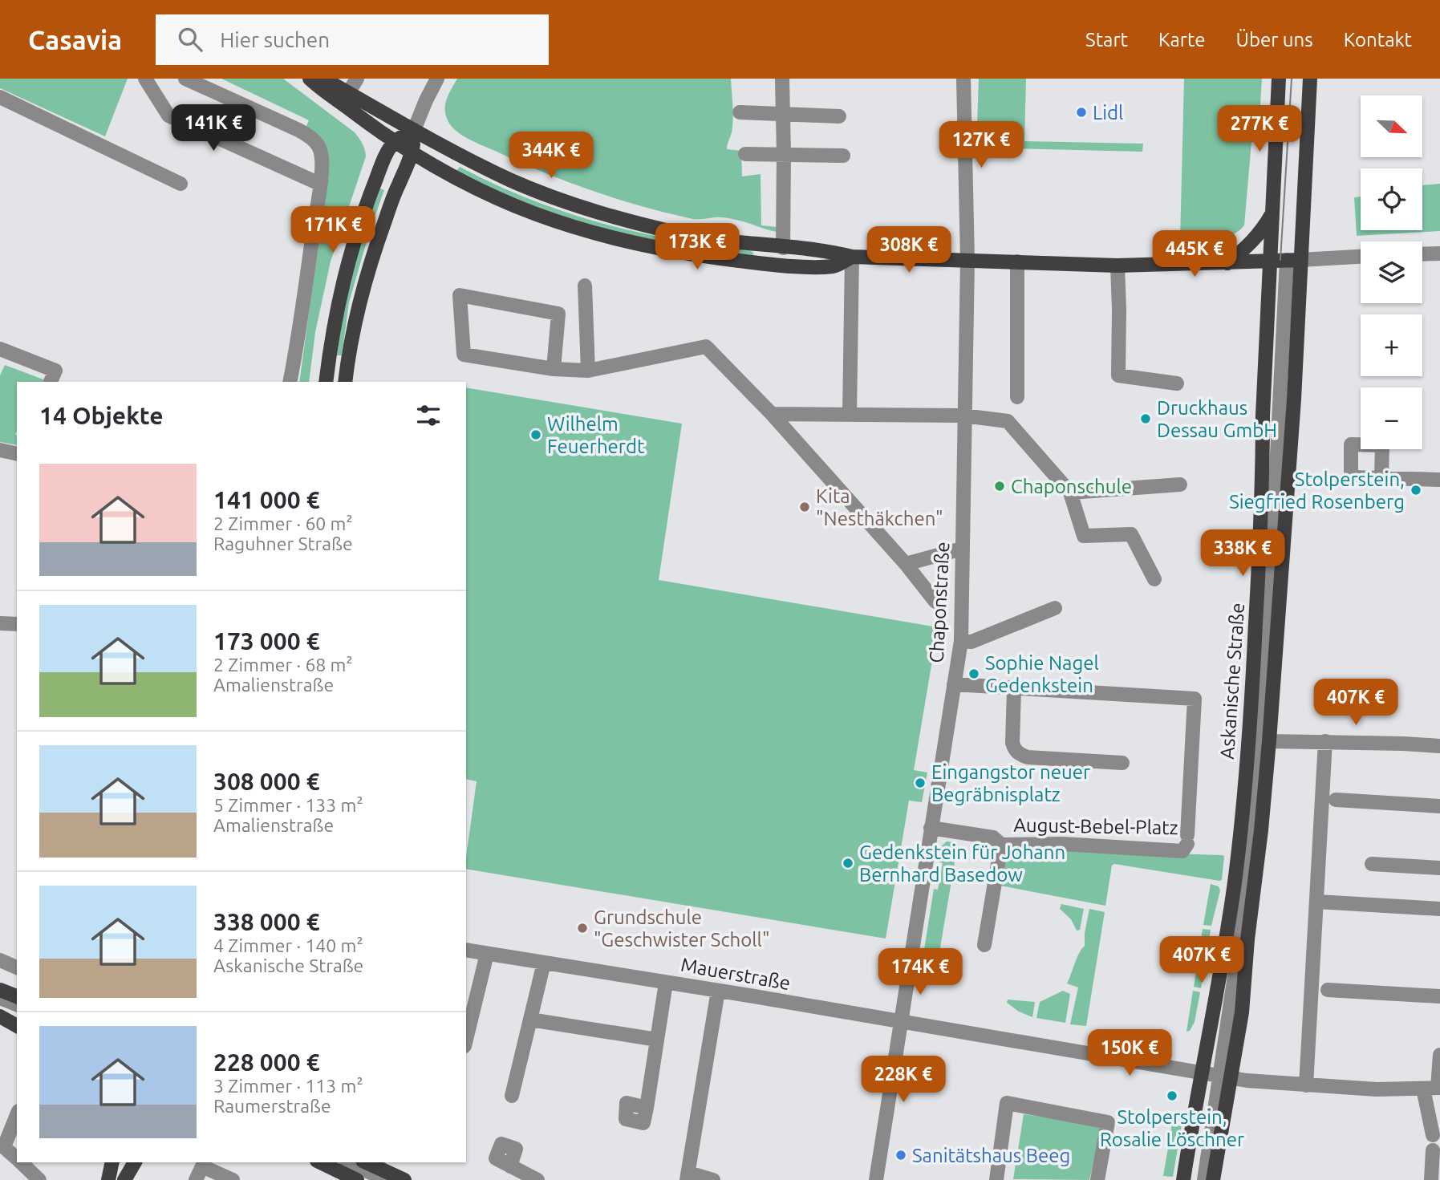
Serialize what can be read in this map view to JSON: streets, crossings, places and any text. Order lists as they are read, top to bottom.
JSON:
{
  "streets": {
    "main road": ["Askanische Straße"],
    "street": ["Chaponstraße", "August-Bebel-Platz", "Mauerstraße"]
  },
  "crossings": [
    ["Chaponstraße", "August-Bebel-Platz"],
    ["Chaponstraße", "Mauerstraße"]
  ],
  "places": [
    "Lidl",
    "Druckhaus Dessau GmbH",
    "Wilhelm Feuerherdt",
    "Chaponschule",
    "Stolperstein, Siegfried Rosenberg",
    "Kita \"Nesthäkchen\"",
    "Sophie Nagel Gedenkstein",
    "Eingangstor neuer Begräbnisplatz",
    "Gedenkstein für Johann Bernhard Basedow",
    "Grundschule \"Geschwister Scholl\"",
    "Stolperstein, Rosalie Löschner",
    "Sanitätshaus Beeg"
  ],
  "north": "bottom right",
  "page": {
    "header": "Casavia",
    "search": "Hier suchen",
    "nav": [
      "Start",
      "Karte",
      "Über uns",
      "Kontakt"
    ],
    "map_buttons": ["+", "−"],
    "price": [
      "141K €",
      "277K €",
      "127K €",
      "344K €",
      "171K €",
      "173K €",
      "308K €",
      "445K €",
      "338K €",
      "407K €",
      "407K €",
      "174K €",
      "150K €",
      "228K €"
    ],
    "heading": "14 Objekte",
    "list": [
      {
        "name": "141 000 €",
        "note": "2 Zimmer · 60 m² · Raguhner Straße"
      },
      {
        "name": "173 000 €",
        "note": "2 Zimmer · 68 m² · Amalienstraße"
      },
      {
        "name": "308 000 €",
        "note": "5 Zimmer · 133 m² · Amalienstraße"
      },
      {
        "name": "338 000 €",
        "note": "4 Zimmer · 140 m² · Askanische Straße"
      },
      {
        "name": "228 000 €",
        "note": "3 Zimmer · 113 m² · Raumerstraße"
      }
    ]
  }
}
